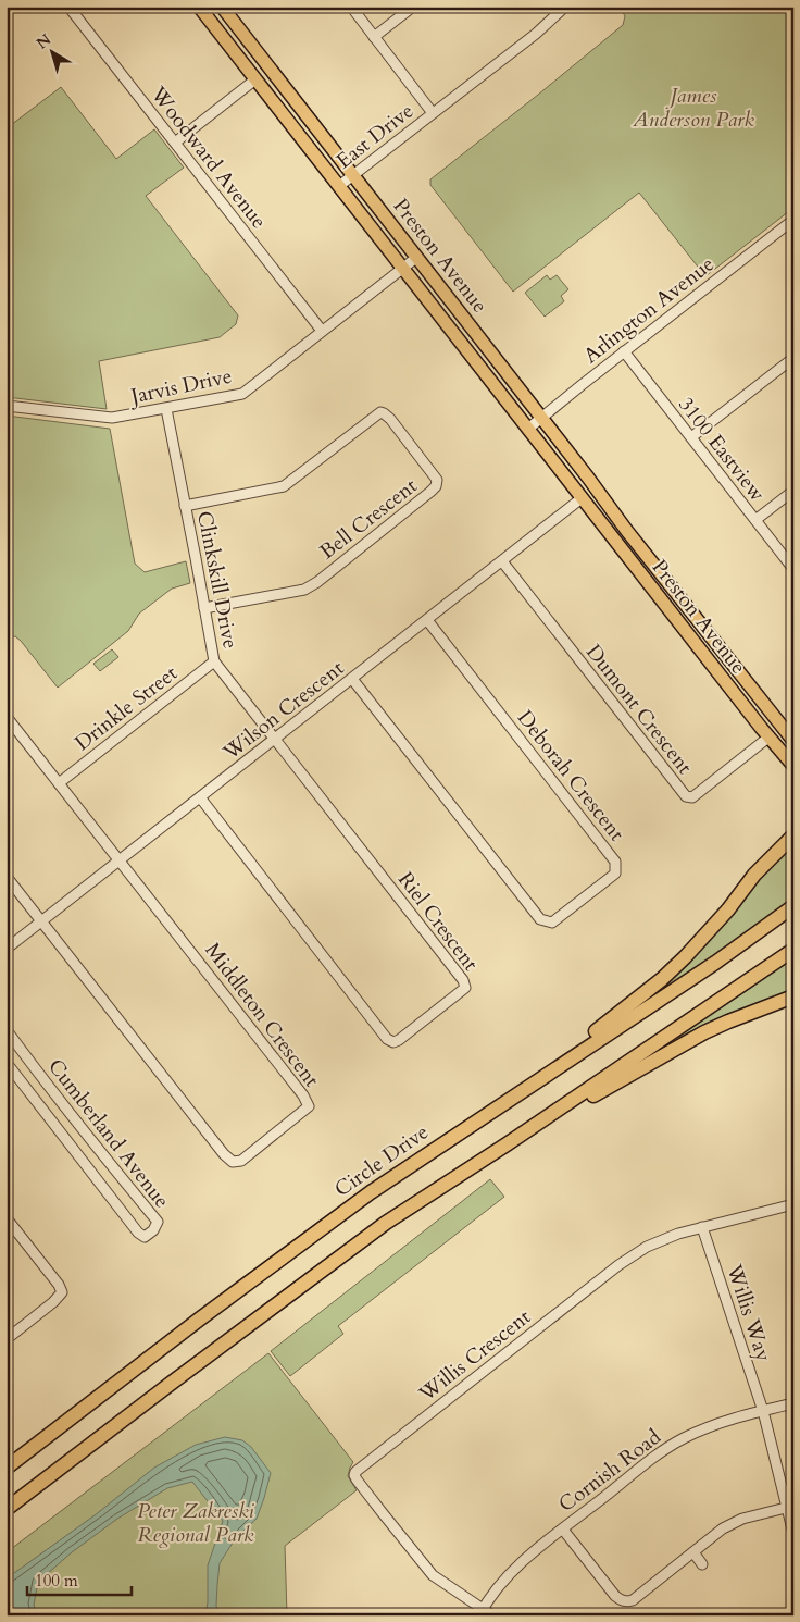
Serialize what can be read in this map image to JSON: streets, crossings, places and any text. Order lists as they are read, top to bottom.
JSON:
{
  "streets": {
    "highway": ["Circle Drive"],
    "main road": ["Preston Avenue"],
    "street": [
      "East Drive",
      "Woodward Avenue",
      "Arlington Avenue",
      "Jarvis Drive",
      "3100 Eastview",
      "Bell Crescent",
      "Clinkskill Drive",
      "Drinkle Street",
      "Dumont Crescent",
      "Wilson Crescent",
      "Deborah Crescent",
      "Riel Crescent",
      "Middleton Crescent",
      "Cumberland Avenue",
      "Willis Way",
      "Willis Crescent",
      "Cornish Road"
    ]
  },
  "crossings": [
    ["East Drive", "Preston Avenue"],
    ["Woodward Avenue", "Jarvis Drive"],
    ["Preston Avenue", "Arlington Avenue"],
    ["Preston Avenue", "Jarvis Drive"],
    ["Preston Avenue", "Dumont Crescent"],
    ["Preston Avenue", "Wilson Crescent"],
    ["Arlington Avenue", "3100 Eastview"],
    ["Jarvis Drive", "Clinkskill Drive"],
    ["Bell Crescent", "Clinkskill Drive"],
    ["Clinkskill Drive", "Drinkle Street"],
    ["Clinkskill Drive", "Wilson Crescent"],
    ["Clinkskill Drive", "Riel Crescent"],
    ["Dumont Crescent", "Wilson Crescent"],
    ["Wilson Crescent", "Deborah Crescent"],
    ["Wilson Crescent", "Riel Crescent"],
    ["Wilson Crescent", "Middleton Crescent"],
    ["Willis Way", "Willis Crescent"],
    ["Willis Way", "Cornish Road"],
    ["Willis Crescent", "Cornish Road"]
  ],
  "parks": ["James Anderson Park", "Peter Zakreski Regional Park"],
  "scale_bar": "100 m",
  "north": "top left"
}
